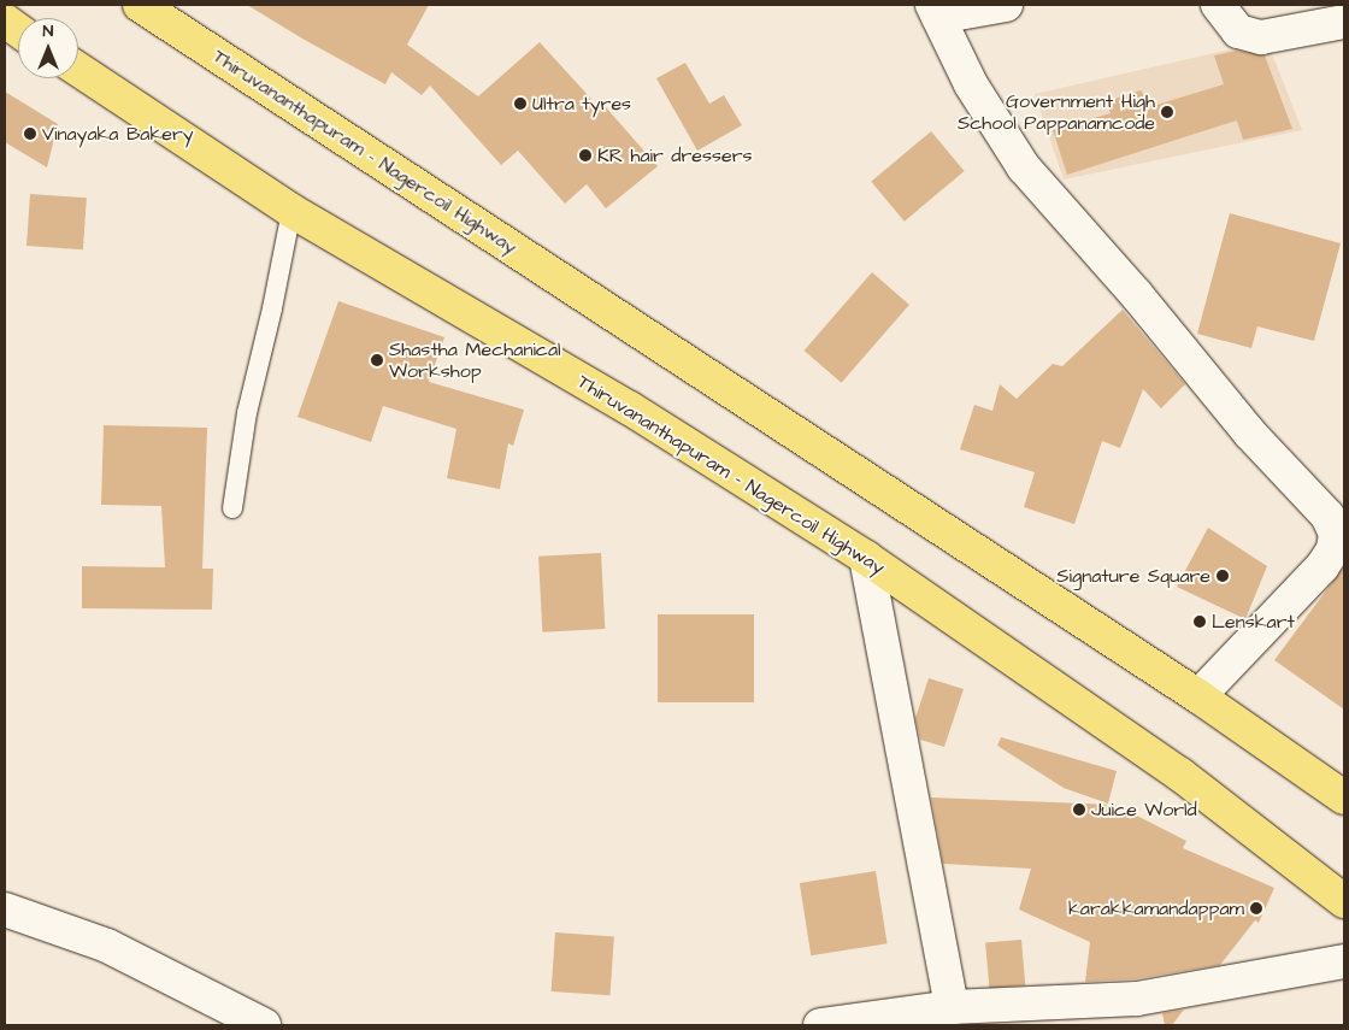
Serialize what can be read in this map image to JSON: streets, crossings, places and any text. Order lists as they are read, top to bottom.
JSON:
{
  "streets": {
    "main road": ["Thiruvananthapuram - Nagercoil Highway"]
  },
  "places": [
    "Ultra tyres",
    "Government High School Pappanamcode",
    "Vinayaka Bakery",
    "KR hair dressers",
    "Shastha Mechanical Workshop",
    "Signature Square",
    "Lenskart",
    "Juice World",
    "karakkamandappam"
  ],
  "north": "top"
}
